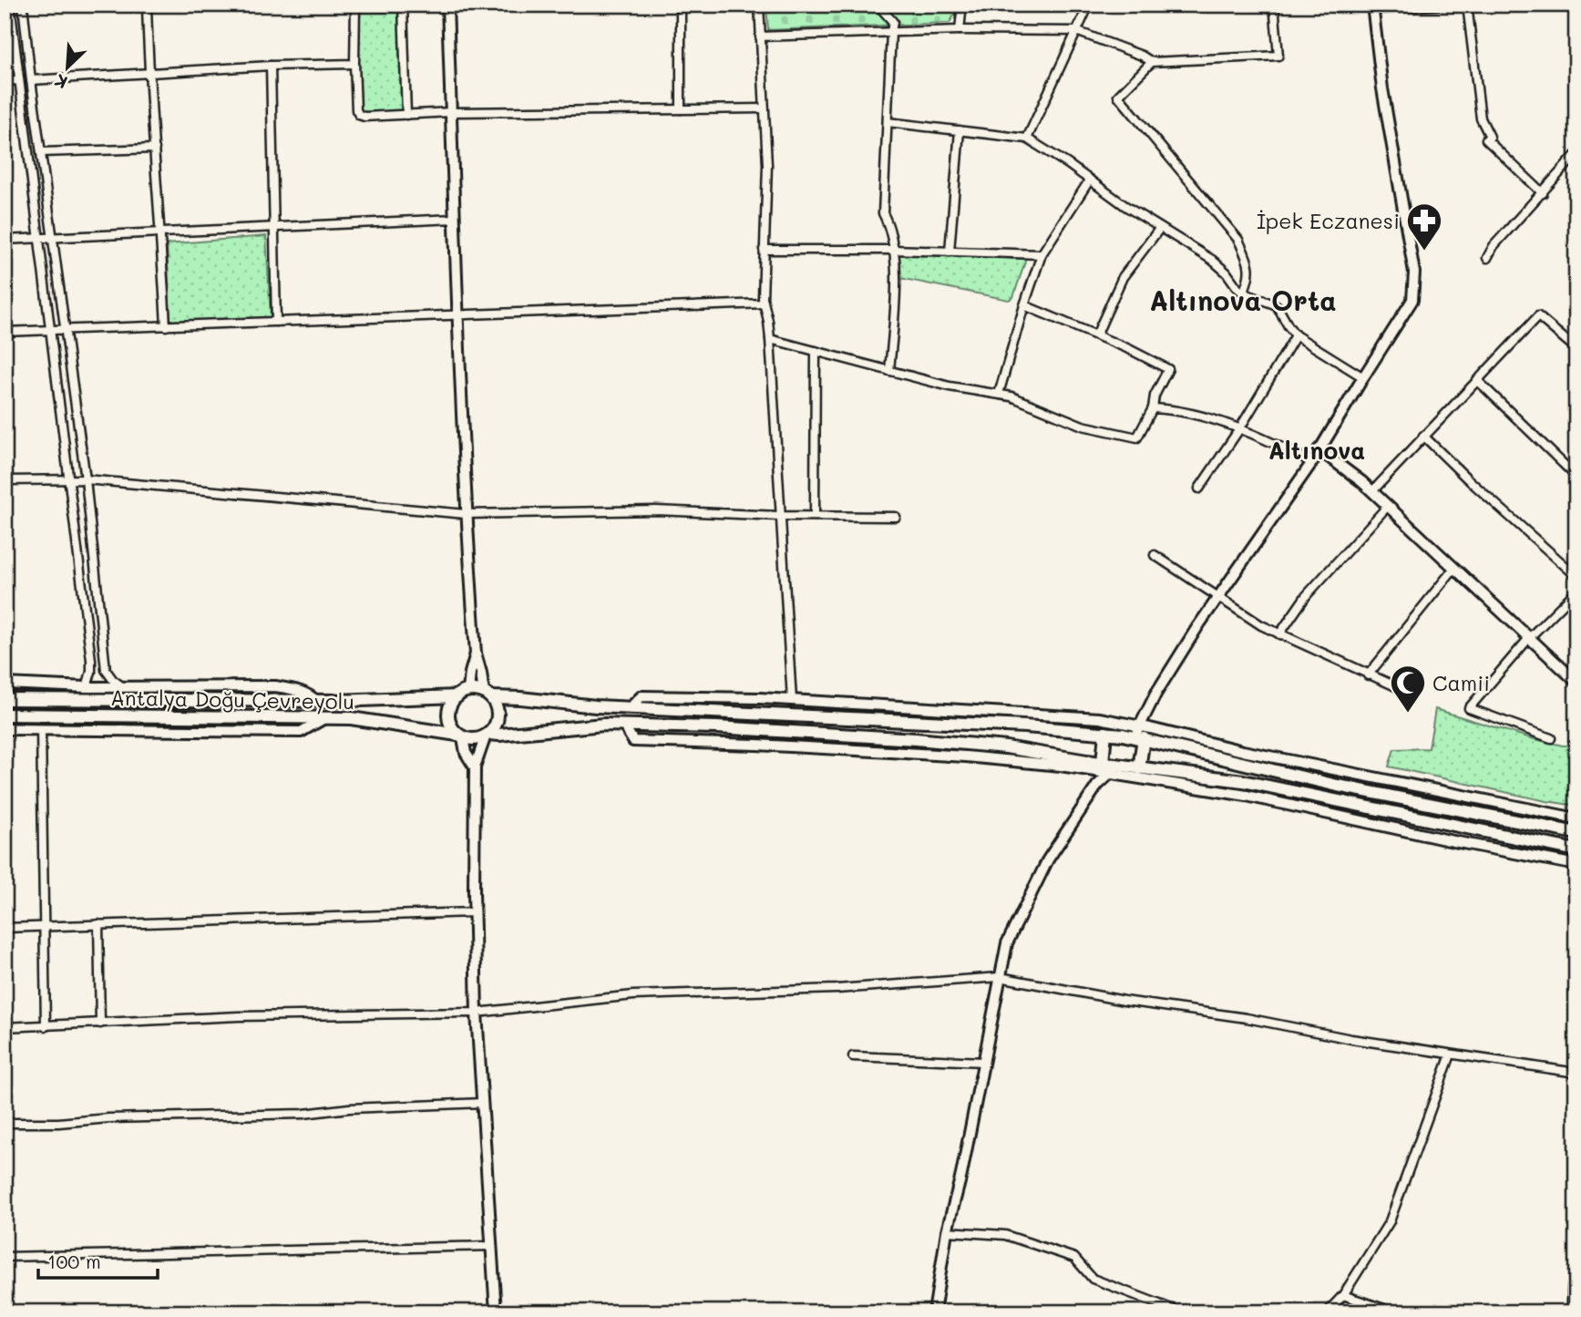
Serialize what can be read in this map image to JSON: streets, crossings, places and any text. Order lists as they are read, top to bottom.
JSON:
{
  "streets": {
    "main road": ["Antalya Doğu Çevreyolu"]
  },
  "districts": ["Altınova Orta", "Altınova"],
  "places": {
    "pharmacy": ["İpek Eczanesi"],
    "mosque": ["Camii"]
  },
  "scale_bar": "100 m",
  "north": "bottom left"
}
